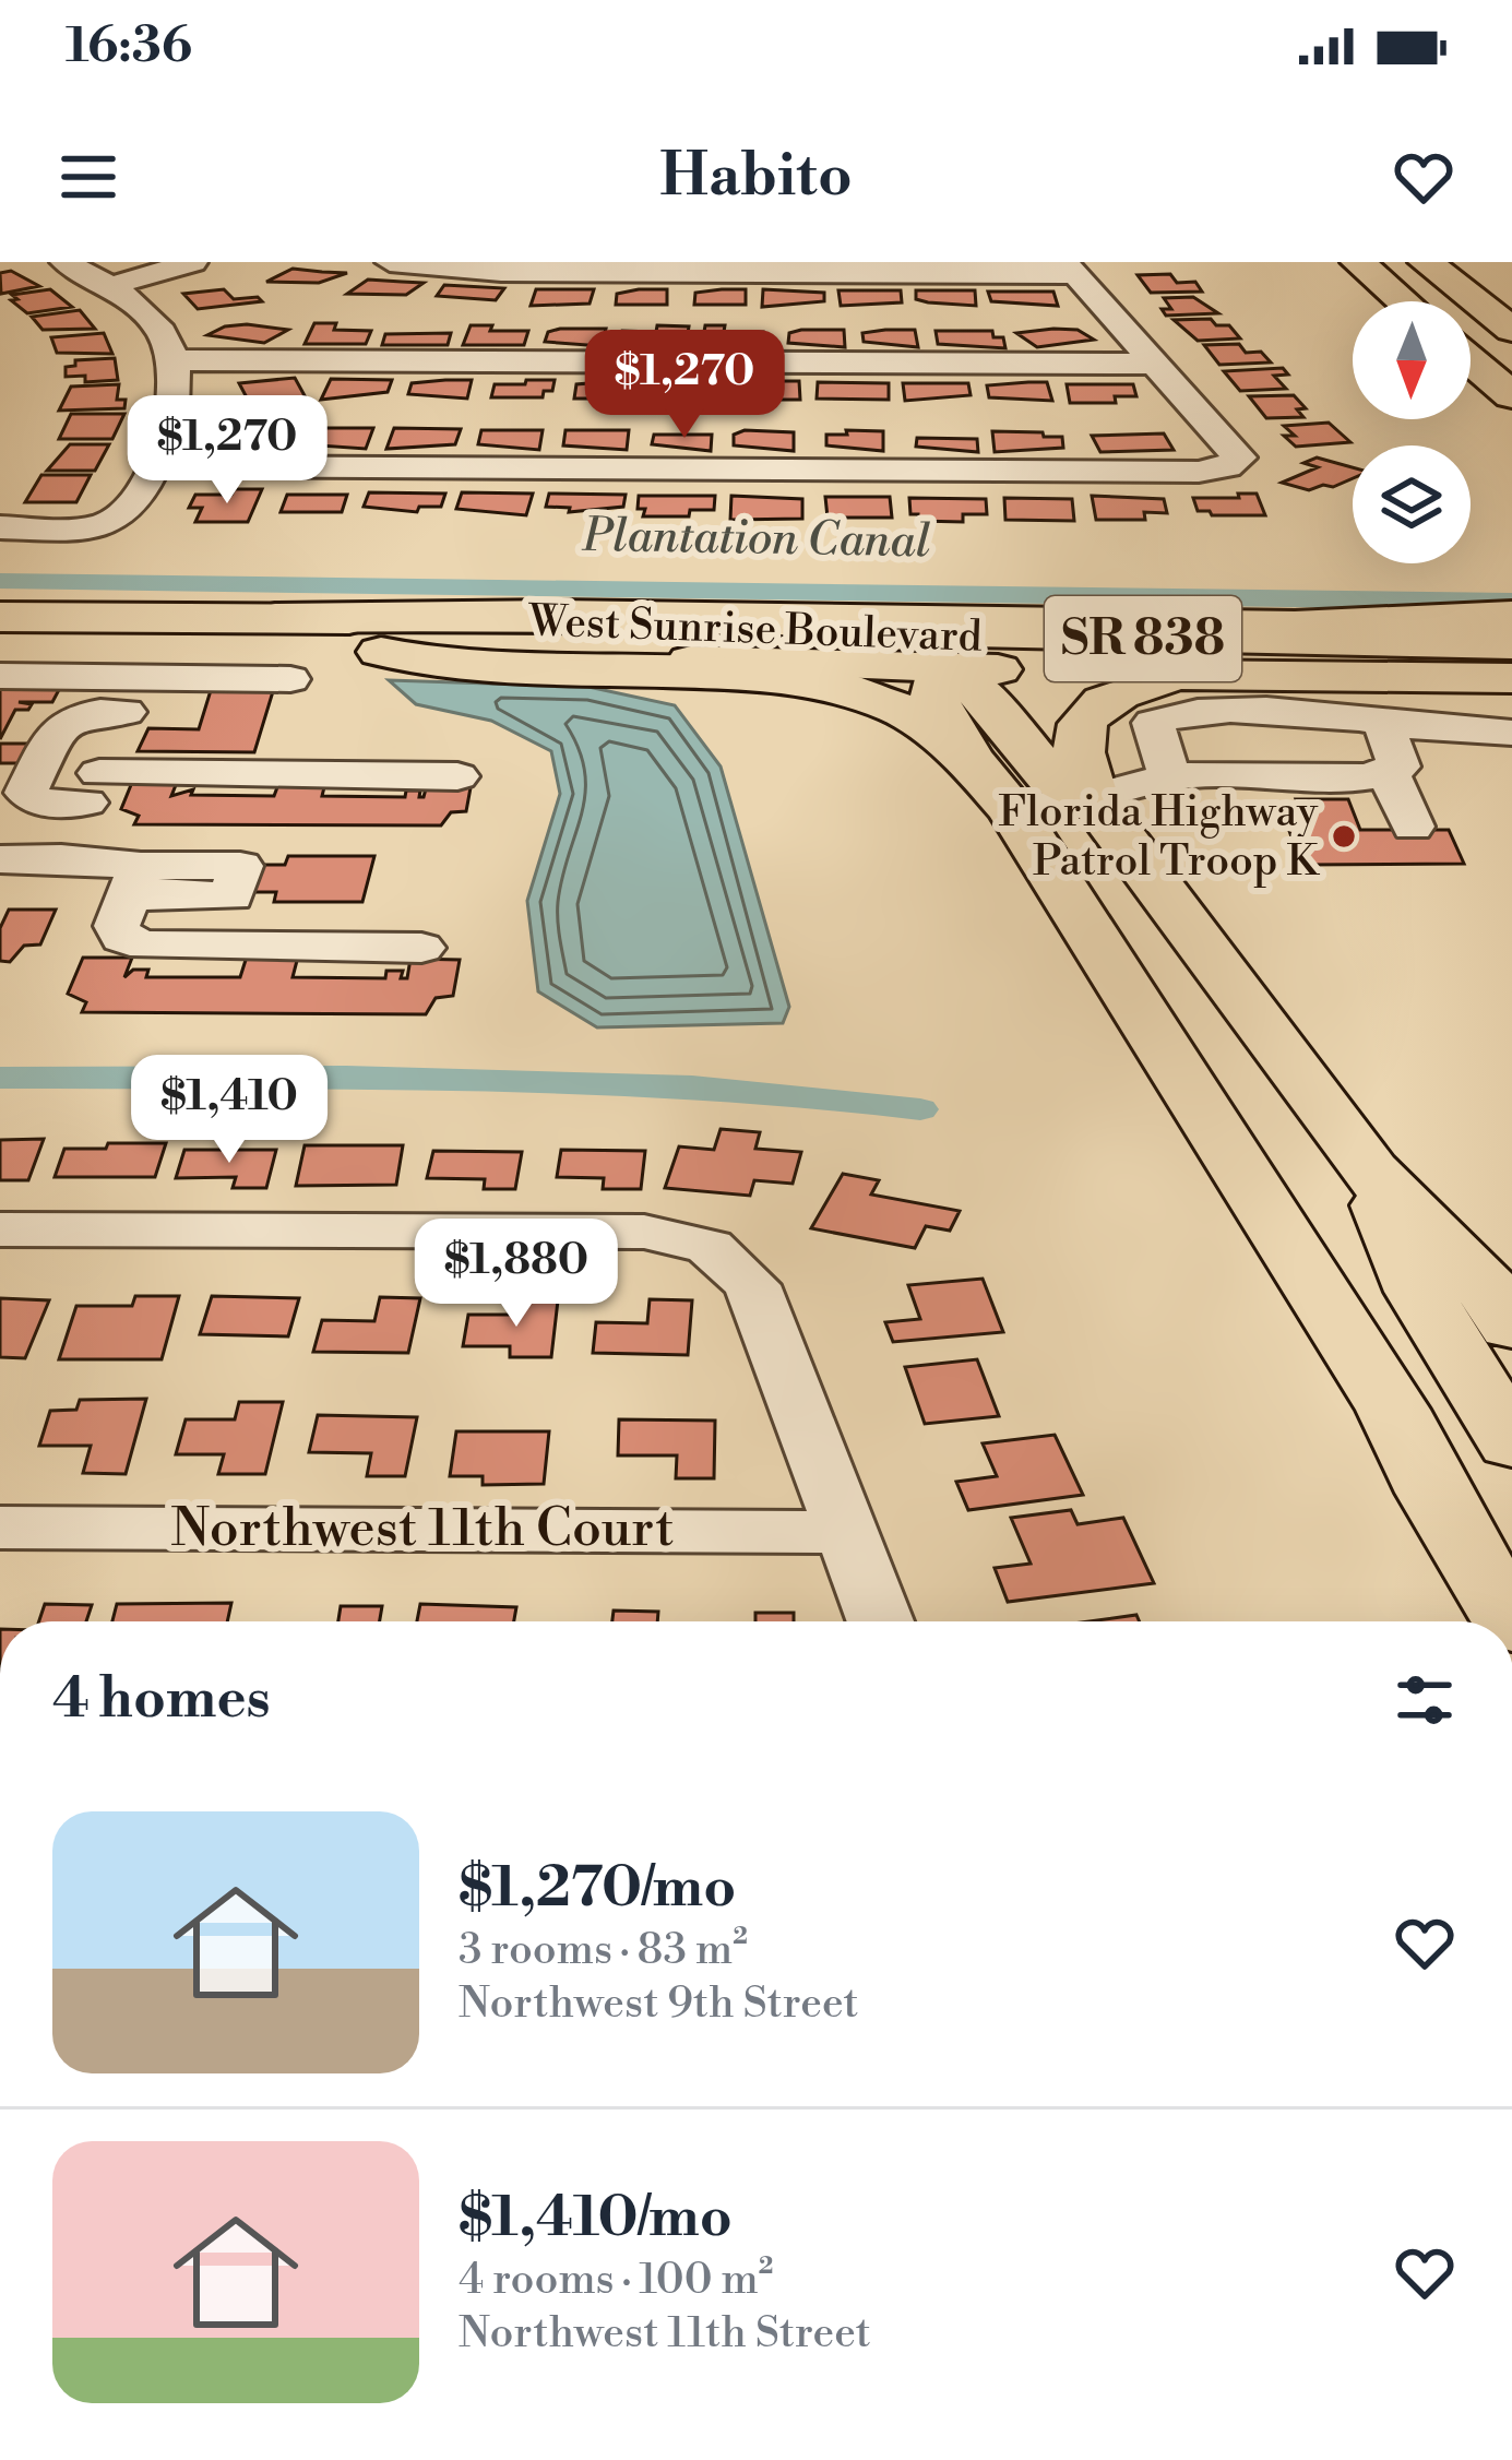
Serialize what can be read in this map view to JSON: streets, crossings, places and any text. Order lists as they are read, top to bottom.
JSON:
{
  "streets": {
    "main road": ["West Sunrise Boulevard", "SR 838"],
    "street": ["Northwest 11th Court"]
  },
  "water": ["Plantation Canal"],
  "places": ["Florida Highway Patrol Troop K"],
  "north": "bottom",
  "page": {
    "status": "16:36",
    "header": "Habito",
    "price": [
      "$1,270",
      "$1,270",
      "$1,410",
      "$1,880"
    ],
    "heading": "4 homes",
    "list": [
      {
        "name": "$1,270/mo",
        "note": "3 rooms · 83 m² · Northwest 9th Street"
      },
      {
        "name": "$1,410/mo",
        "note": "4 rooms · 100 m² · Northwest 11th Street"
      }
    ]
  }
}
